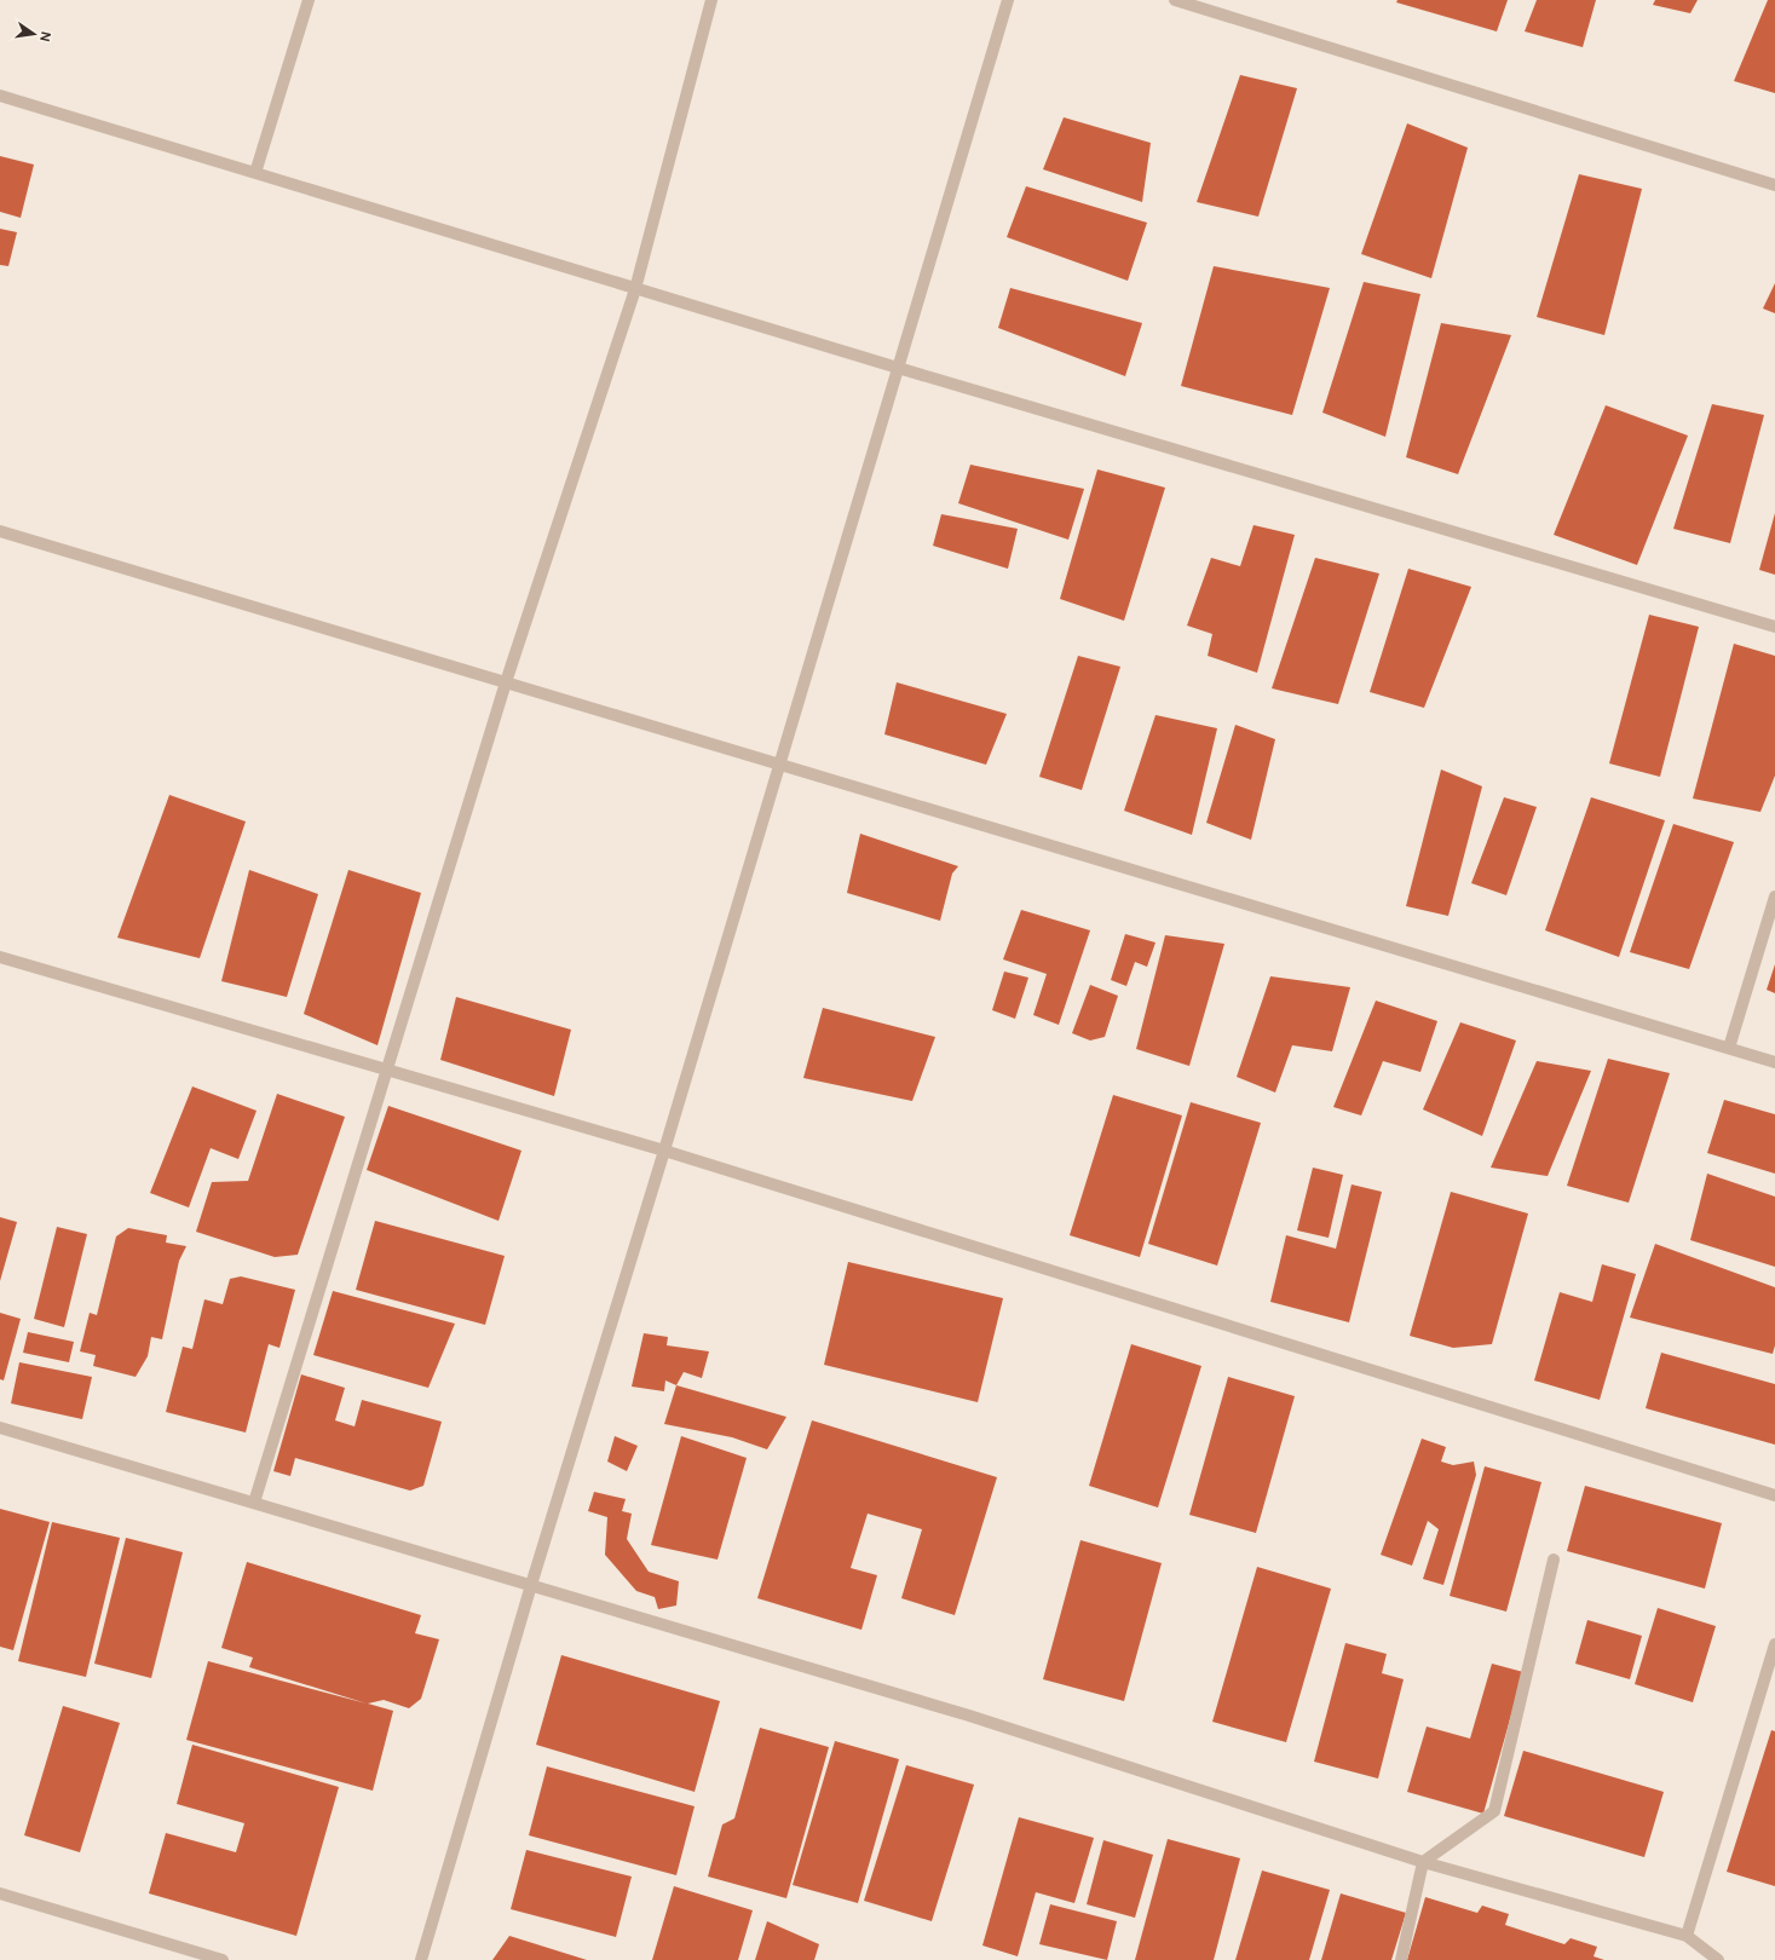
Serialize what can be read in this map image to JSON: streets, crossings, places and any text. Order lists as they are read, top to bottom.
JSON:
{
  "north": "right"
}
